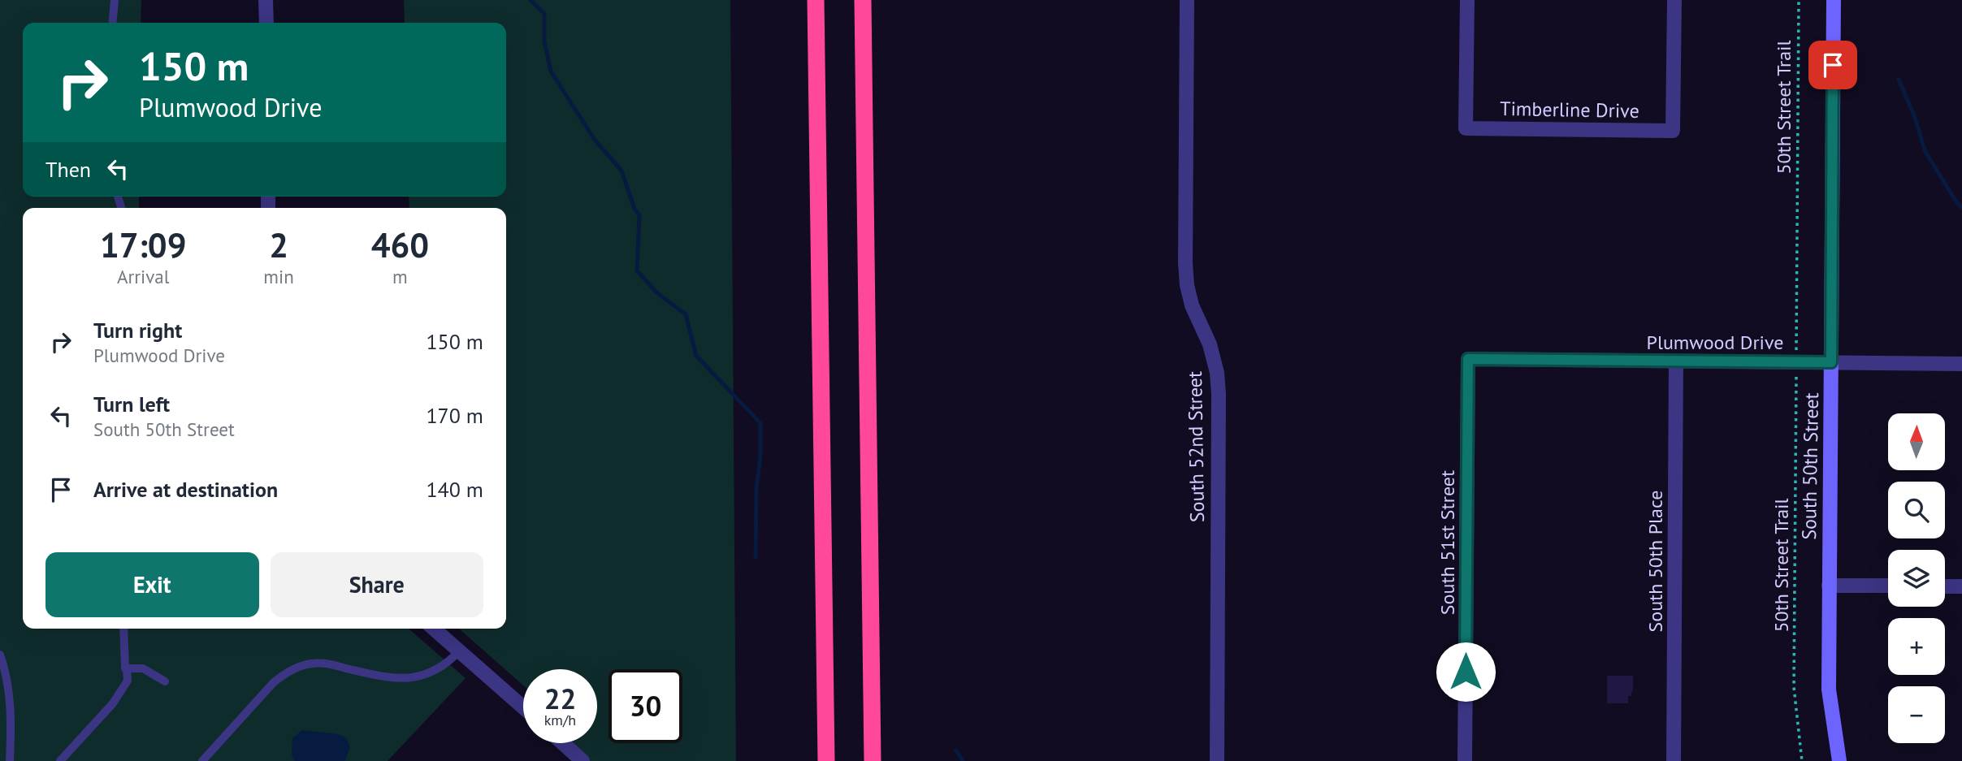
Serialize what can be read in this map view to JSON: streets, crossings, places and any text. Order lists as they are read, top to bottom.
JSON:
{
  "streets": {
    "main road": ["South 50th Street"],
    "street": [
      "Timberline Drive",
      "Plumwood Drive",
      "South 52nd Street",
      "South 51st Street",
      "South 50th Place"
    ],
    "path": ["50th Street Trail"]
  },
  "crossings": [
    ["Plumwood Drive", "South 50th Street"],
    ["Plumwood Drive", "South 51st Street"],
    ["Plumwood Drive", "South 50th Place"]
  ],
  "north": "top",
  "page": {
    "turn": ["150 m", "Plumwood Drive"],
    "then": "Then",
    "eta": [
      "17:09",
      "Arrival",
      "2",
      "min",
      "460",
      "m"
    ],
    "list": [
      {
        "name": "Turn right",
        "note": "Plumwood Drive",
        "value": "150 m"
      },
      {
        "name": "Turn left",
        "note": "South 50th Street",
        "value": "170 m"
      },
      {
        "name": "Arrive at destination",
        "value": "140 m"
      }
    ],
    "map_buttons": ["+", "−"],
    "buttons": ["Exit", "Share"],
    "speed": "22 km/h",
    "limit": "30"
  }
}
